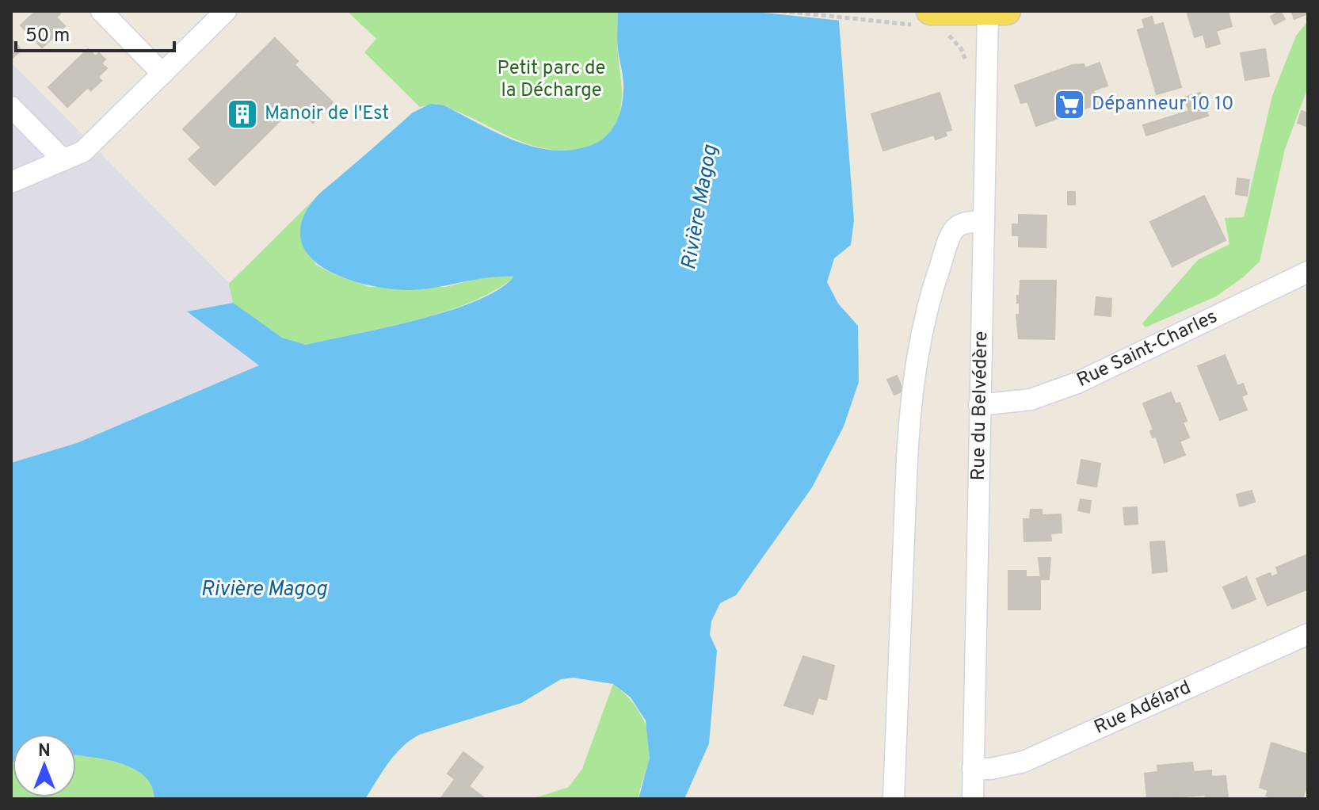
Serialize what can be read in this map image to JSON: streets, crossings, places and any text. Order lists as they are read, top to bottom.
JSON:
{
  "streets": {
    "street": ["Rue Saint-Charles", "Rue du Belvédère", "Rue Adélard"]
  },
  "crossings": [
    ["Rue Saint-Charles", "Rue du Belvédère"],
    ["Rue du Belvédère", "Rue Adélard"]
  ],
  "water": ["Rivière Magog"],
  "parks": ["Petit parc de la Décharge"],
  "places": {
    "supermarket": ["Dépanneur 10 10"],
    "building": ["Manoir de l'Est"]
  },
  "scale_bar": "50 m",
  "north": "top"
}
